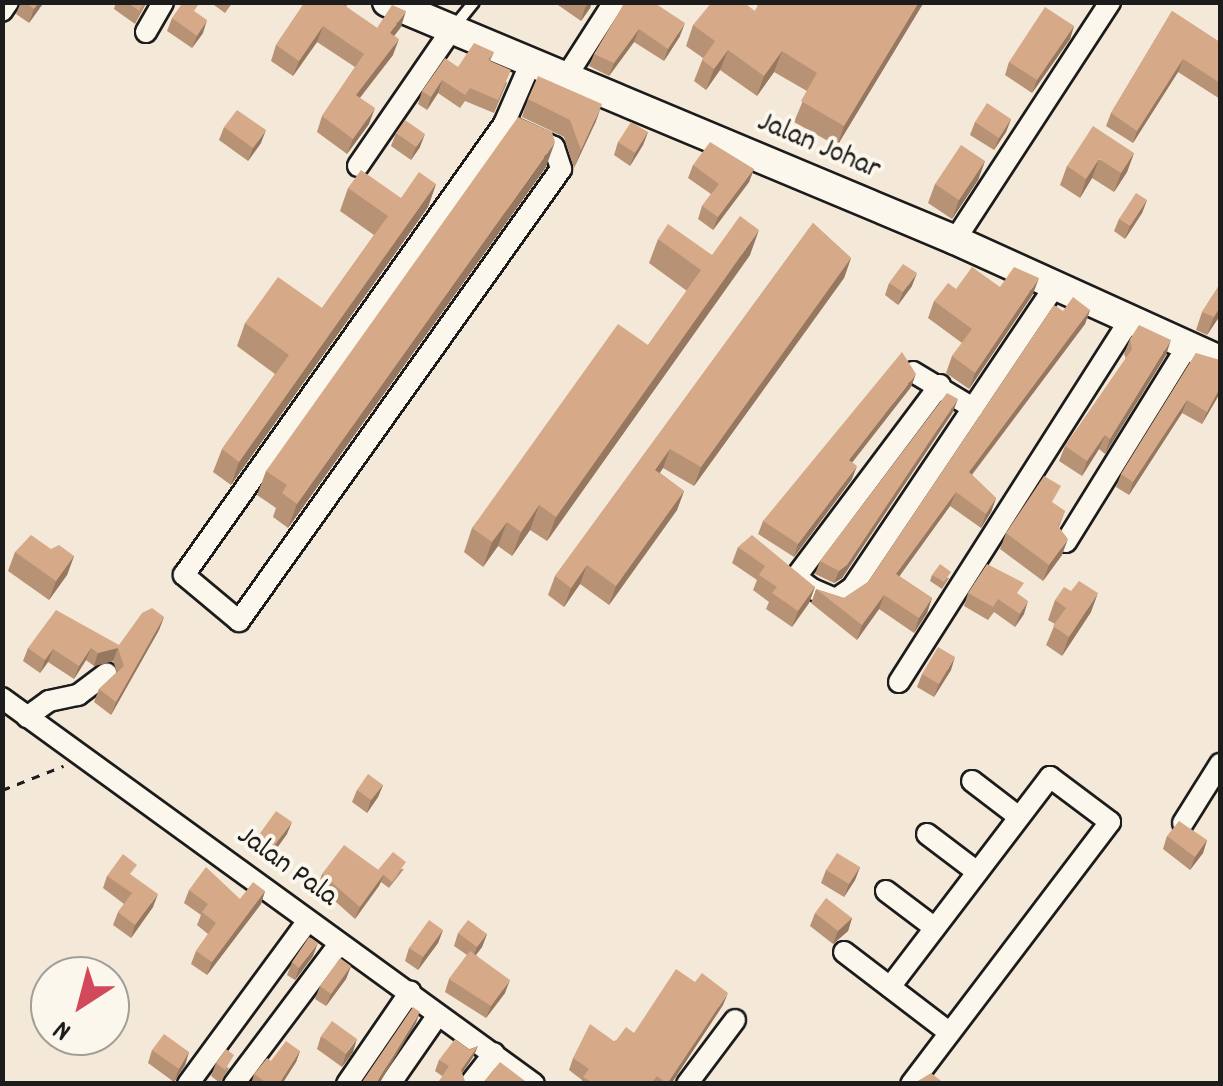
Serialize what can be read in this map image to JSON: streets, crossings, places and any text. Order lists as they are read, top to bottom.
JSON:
{
  "streets": {
    "street": ["Jalan Johar", "Jalan Pala"]
  },
  "north": "bottom left"
}
